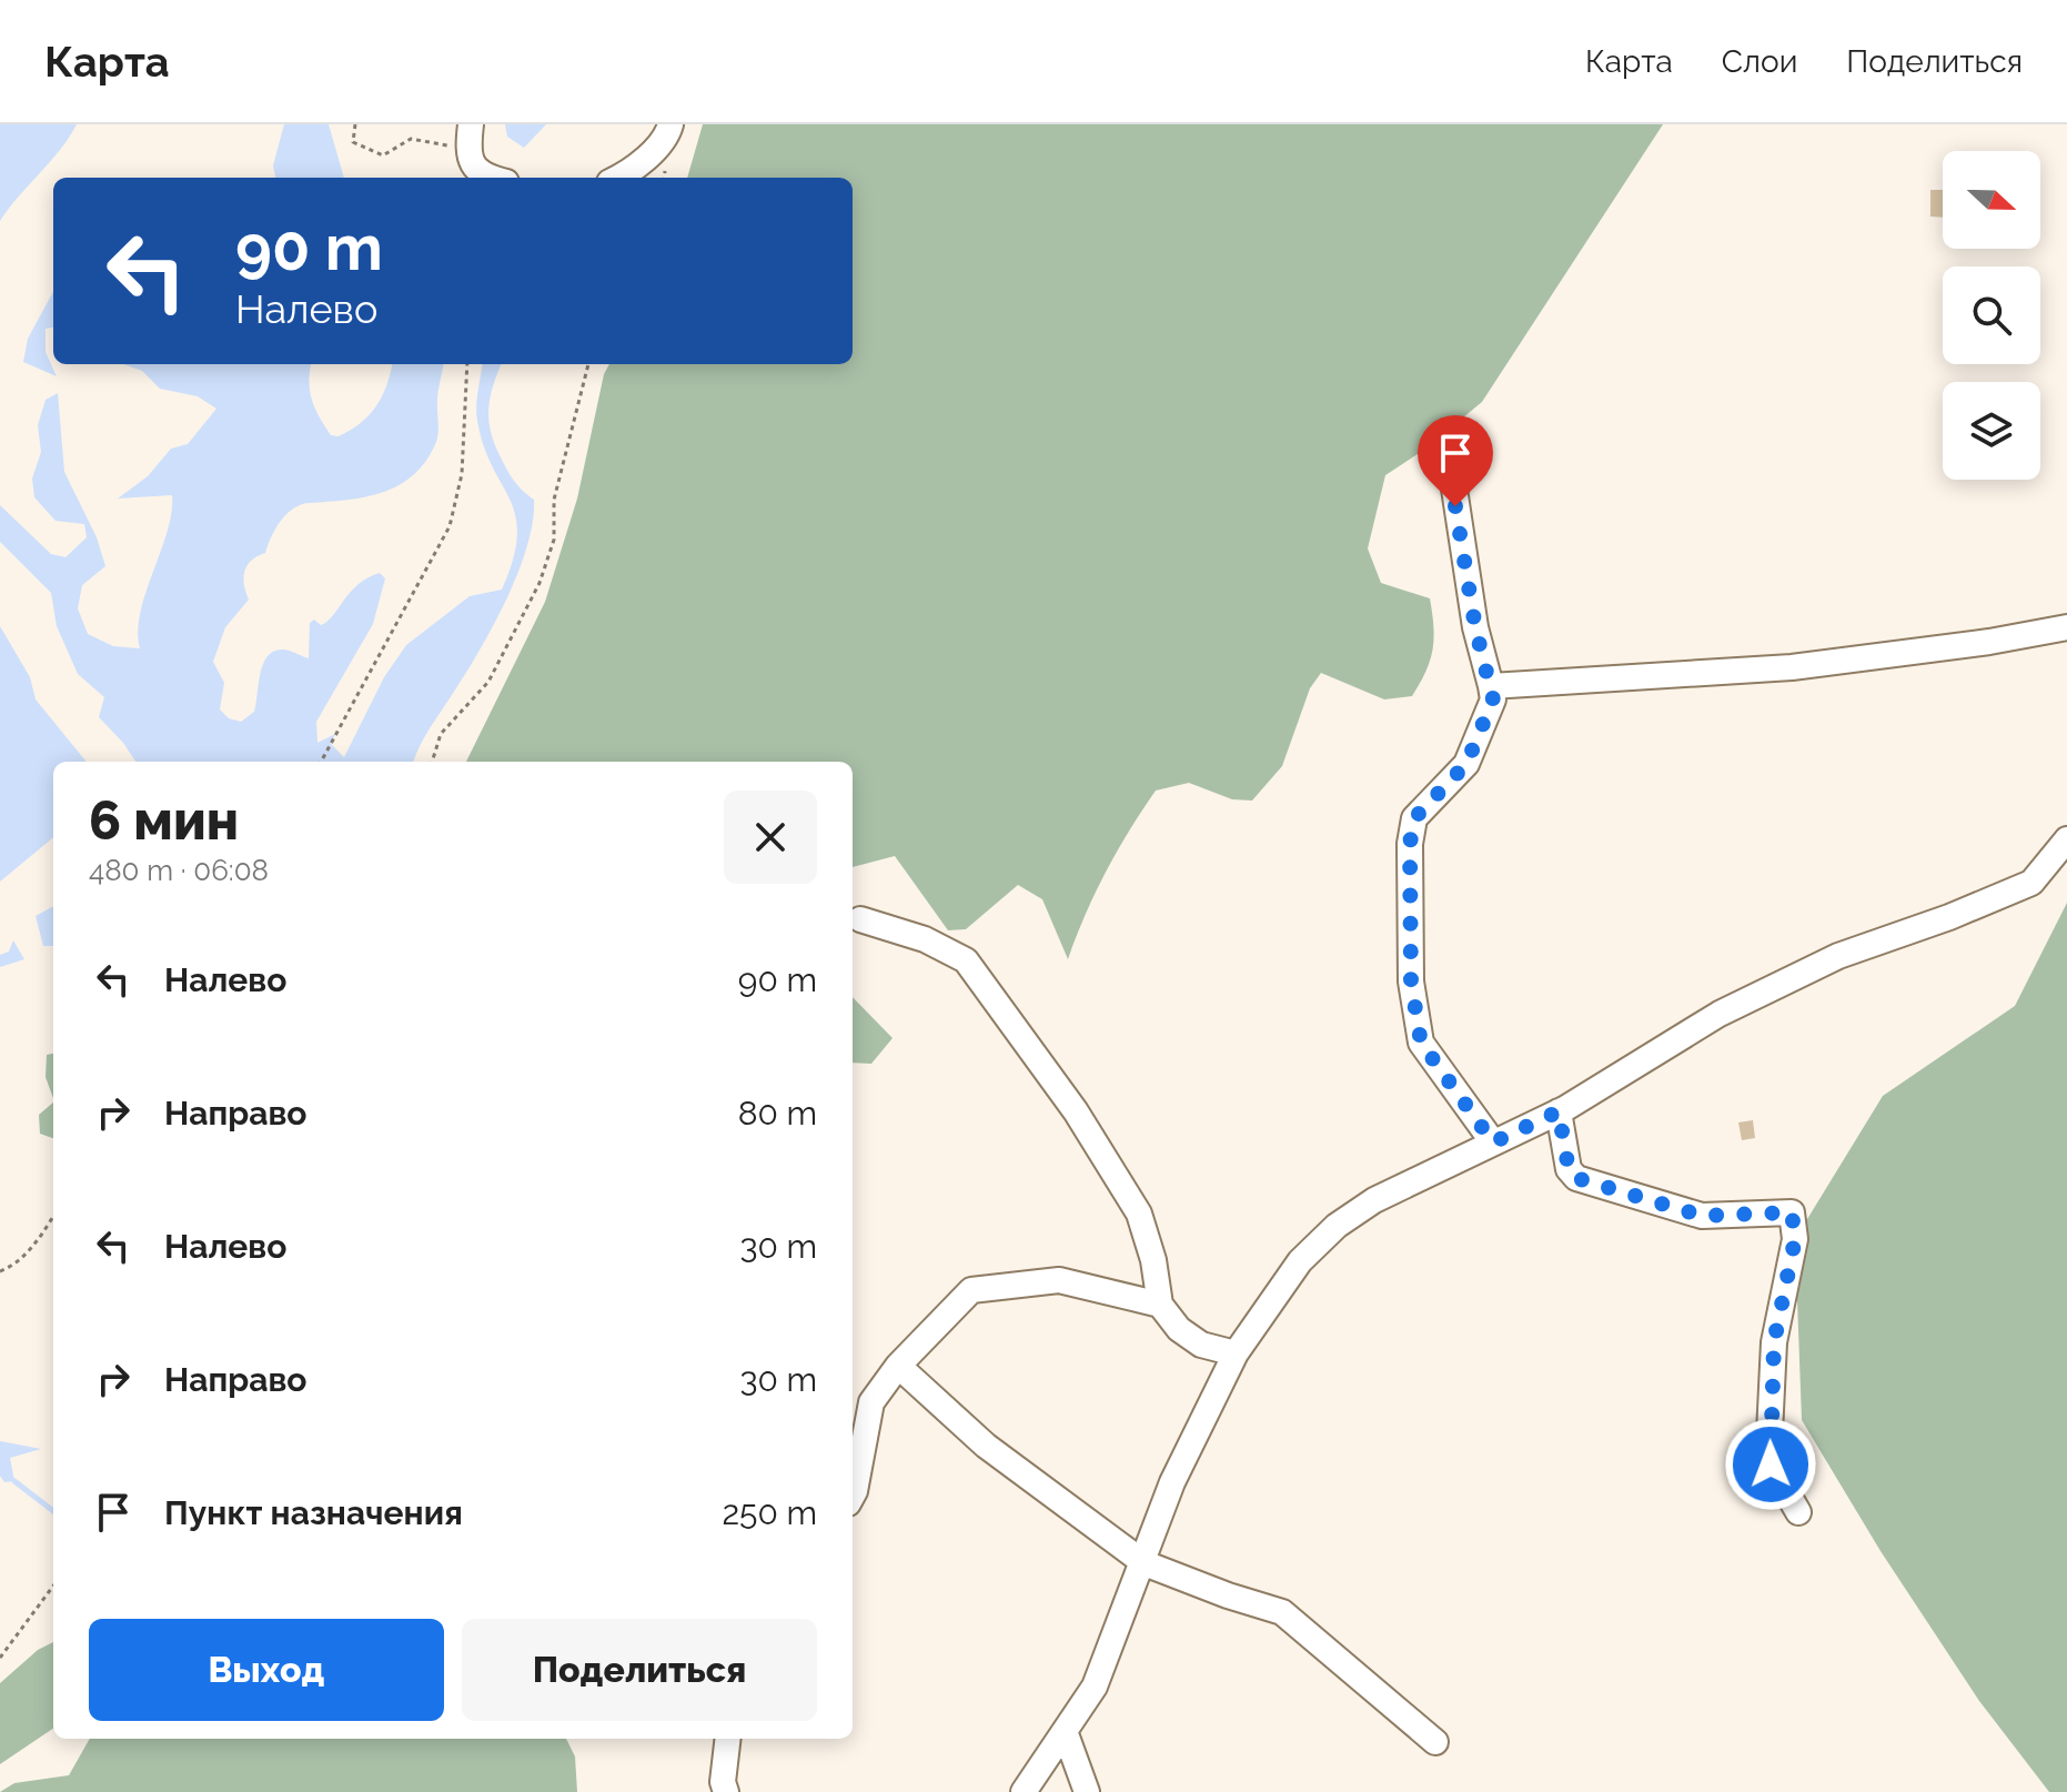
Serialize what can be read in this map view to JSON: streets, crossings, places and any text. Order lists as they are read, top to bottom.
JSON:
{
  "north": "right",
  "page": {
    "header": "Карта",
    "nav": ["Карта", "Слои", "Поделиться"],
    "turn": ["90 m", "Налево"],
    "heading": ["6 мин", "480 m · 06:08"],
    "list": [
      {
        "name": "Налево",
        "value": "90 m"
      },
      {
        "name": "Направо",
        "value": "80 m"
      },
      {
        "name": "Налево",
        "value": "30 m"
      },
      {
        "name": "Направо",
        "value": "30 m"
      },
      {
        "name": "Пункт назначения",
        "value": "250 m"
      }
    ],
    "buttons": ["Выход", "Поделиться"]
  }
}
